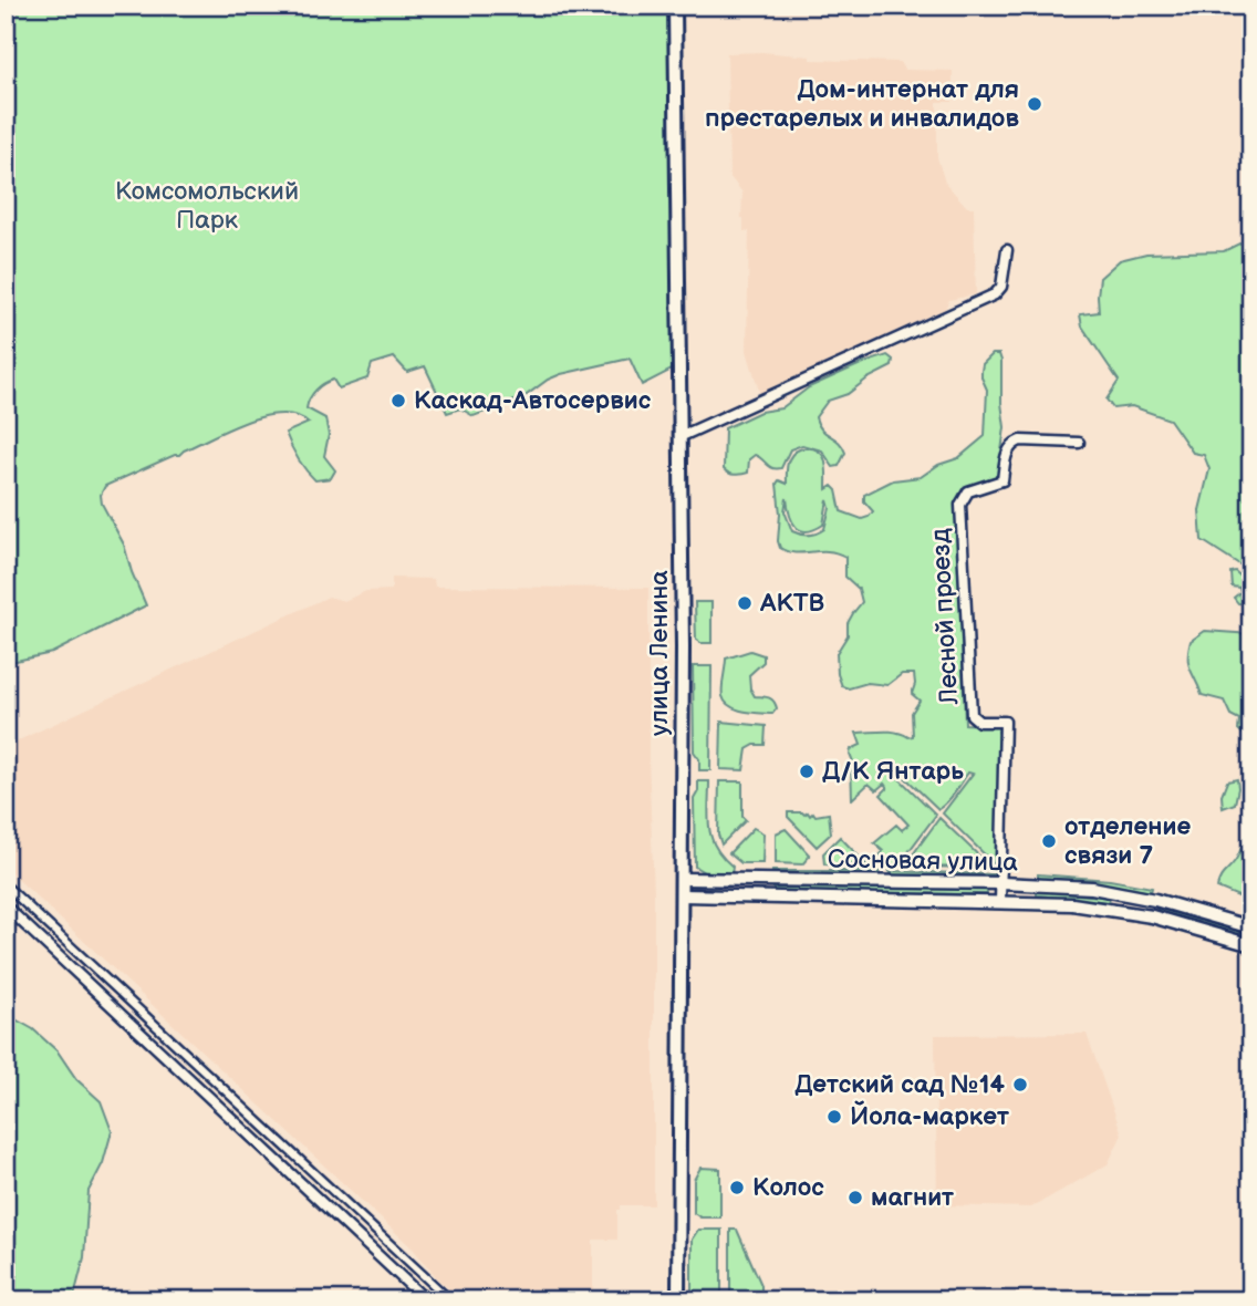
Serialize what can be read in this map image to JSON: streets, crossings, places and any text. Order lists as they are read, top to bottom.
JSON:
{
  "streets": {
    "main road": ["улица Ленина"],
    "street": ["Лесной проезд", "Сосновая улица"]
  },
  "crossings": [
    ["Лесной проезд", "Сосновая улица"],
    ["улица Ленина", "Сосновая улица"]
  ],
  "parks": ["Комсомольский Парк"],
  "places": [
    "Дом-интернат для престарелых и инвалидов",
    "Каскад-Автосервис",
    "АКТВ",
    "Д/К Янтарь",
    "отделение связи 7",
    "Детский сад №14",
    "Йола-маркет",
    "Колос",
    "магнит"
  ]
}
